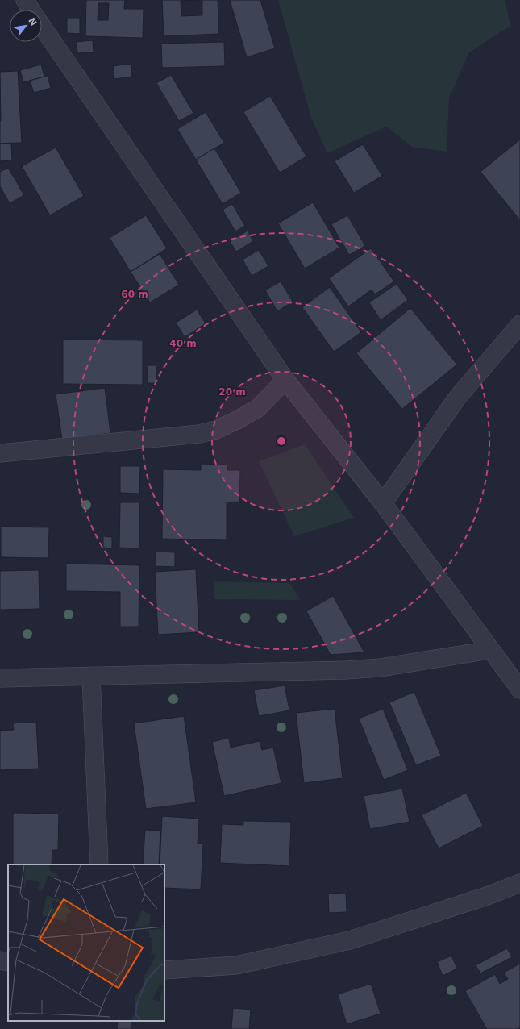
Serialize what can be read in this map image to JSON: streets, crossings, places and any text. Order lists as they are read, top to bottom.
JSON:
{
  "north": "top right",
  "rings": ["60 m", "40 m", "20 m"]
}
